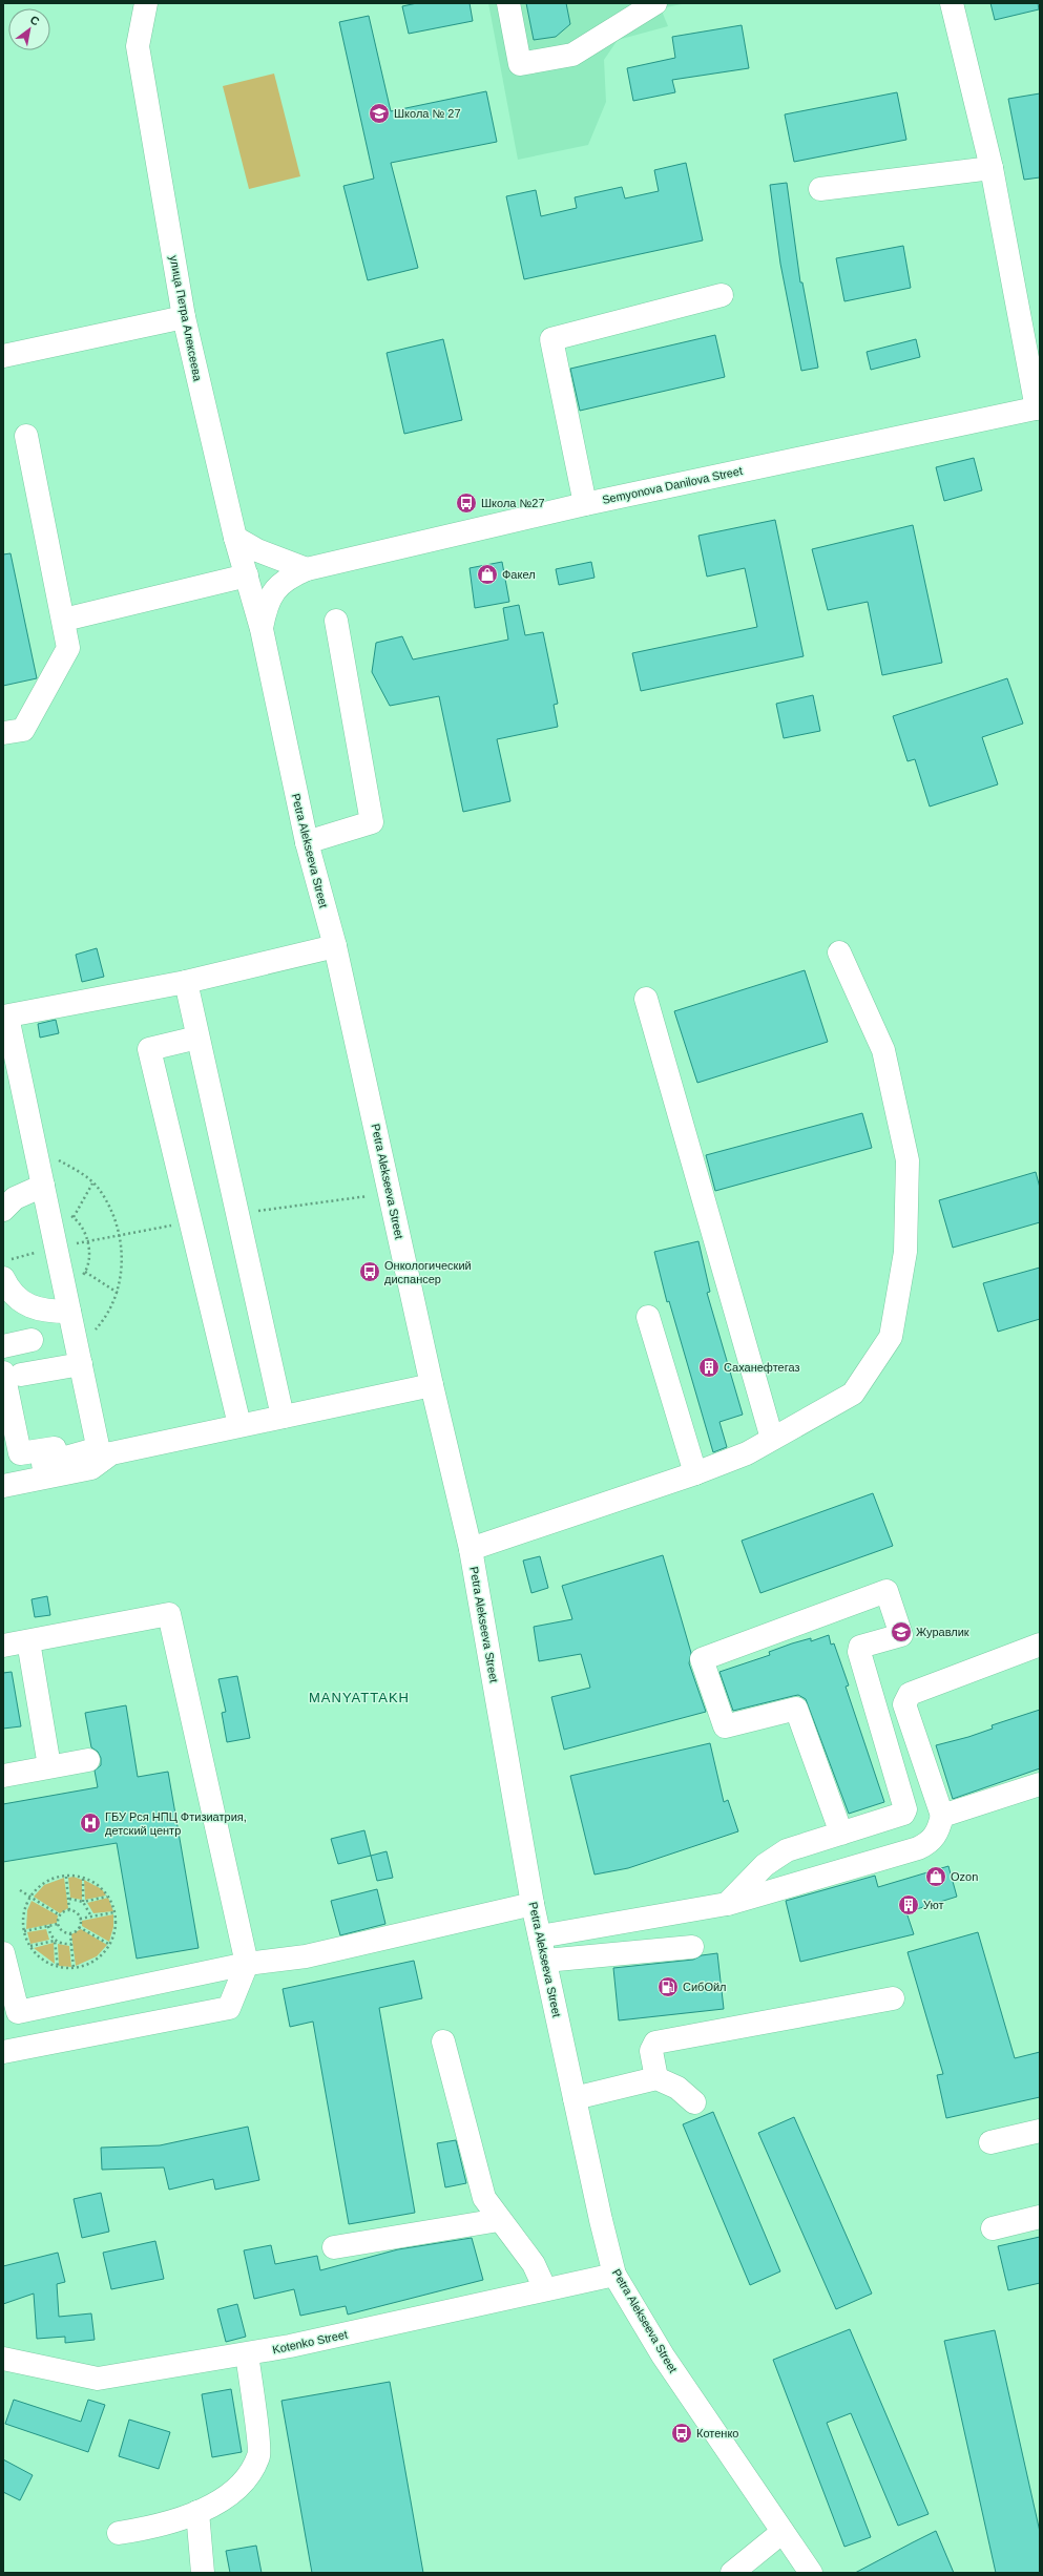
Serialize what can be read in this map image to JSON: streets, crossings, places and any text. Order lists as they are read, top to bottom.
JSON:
{
  "streets": {
    "street": [
      "улица Петра Алексеева",
      "Semyonova Danilova Street",
      "Petra Alekseeva Street",
      "Kotenko Street"
    ]
  },
  "crossings": [
    ["улица Петра Алексеева", "Semyonova Danilova Street"],
    ["улица Петра Алексеева", "Petra Alekseeva Street"],
    ["Semyonova Danilova Street", "Petra Alekseeva Street"],
    ["Petra Alekseeva Street", "Kotenko Street"]
  ],
  "districts": ["MANYATTAKH"],
  "places": {
    "school or university": ["Школа № 27", "Журавлик"],
    "bus stop": ["Школа №27", "Онкологический диспансер", "Котенко"],
    "shop": ["Факел", "Ozon"],
    "building": ["Саханефтегаз", "Уют"],
    "hospital": ["ГБУ Рся НПЦ Фтизиатрия, детский центр"],
    "fuel station": ["СибОйл"]
  },
  "north": "top right"
}
